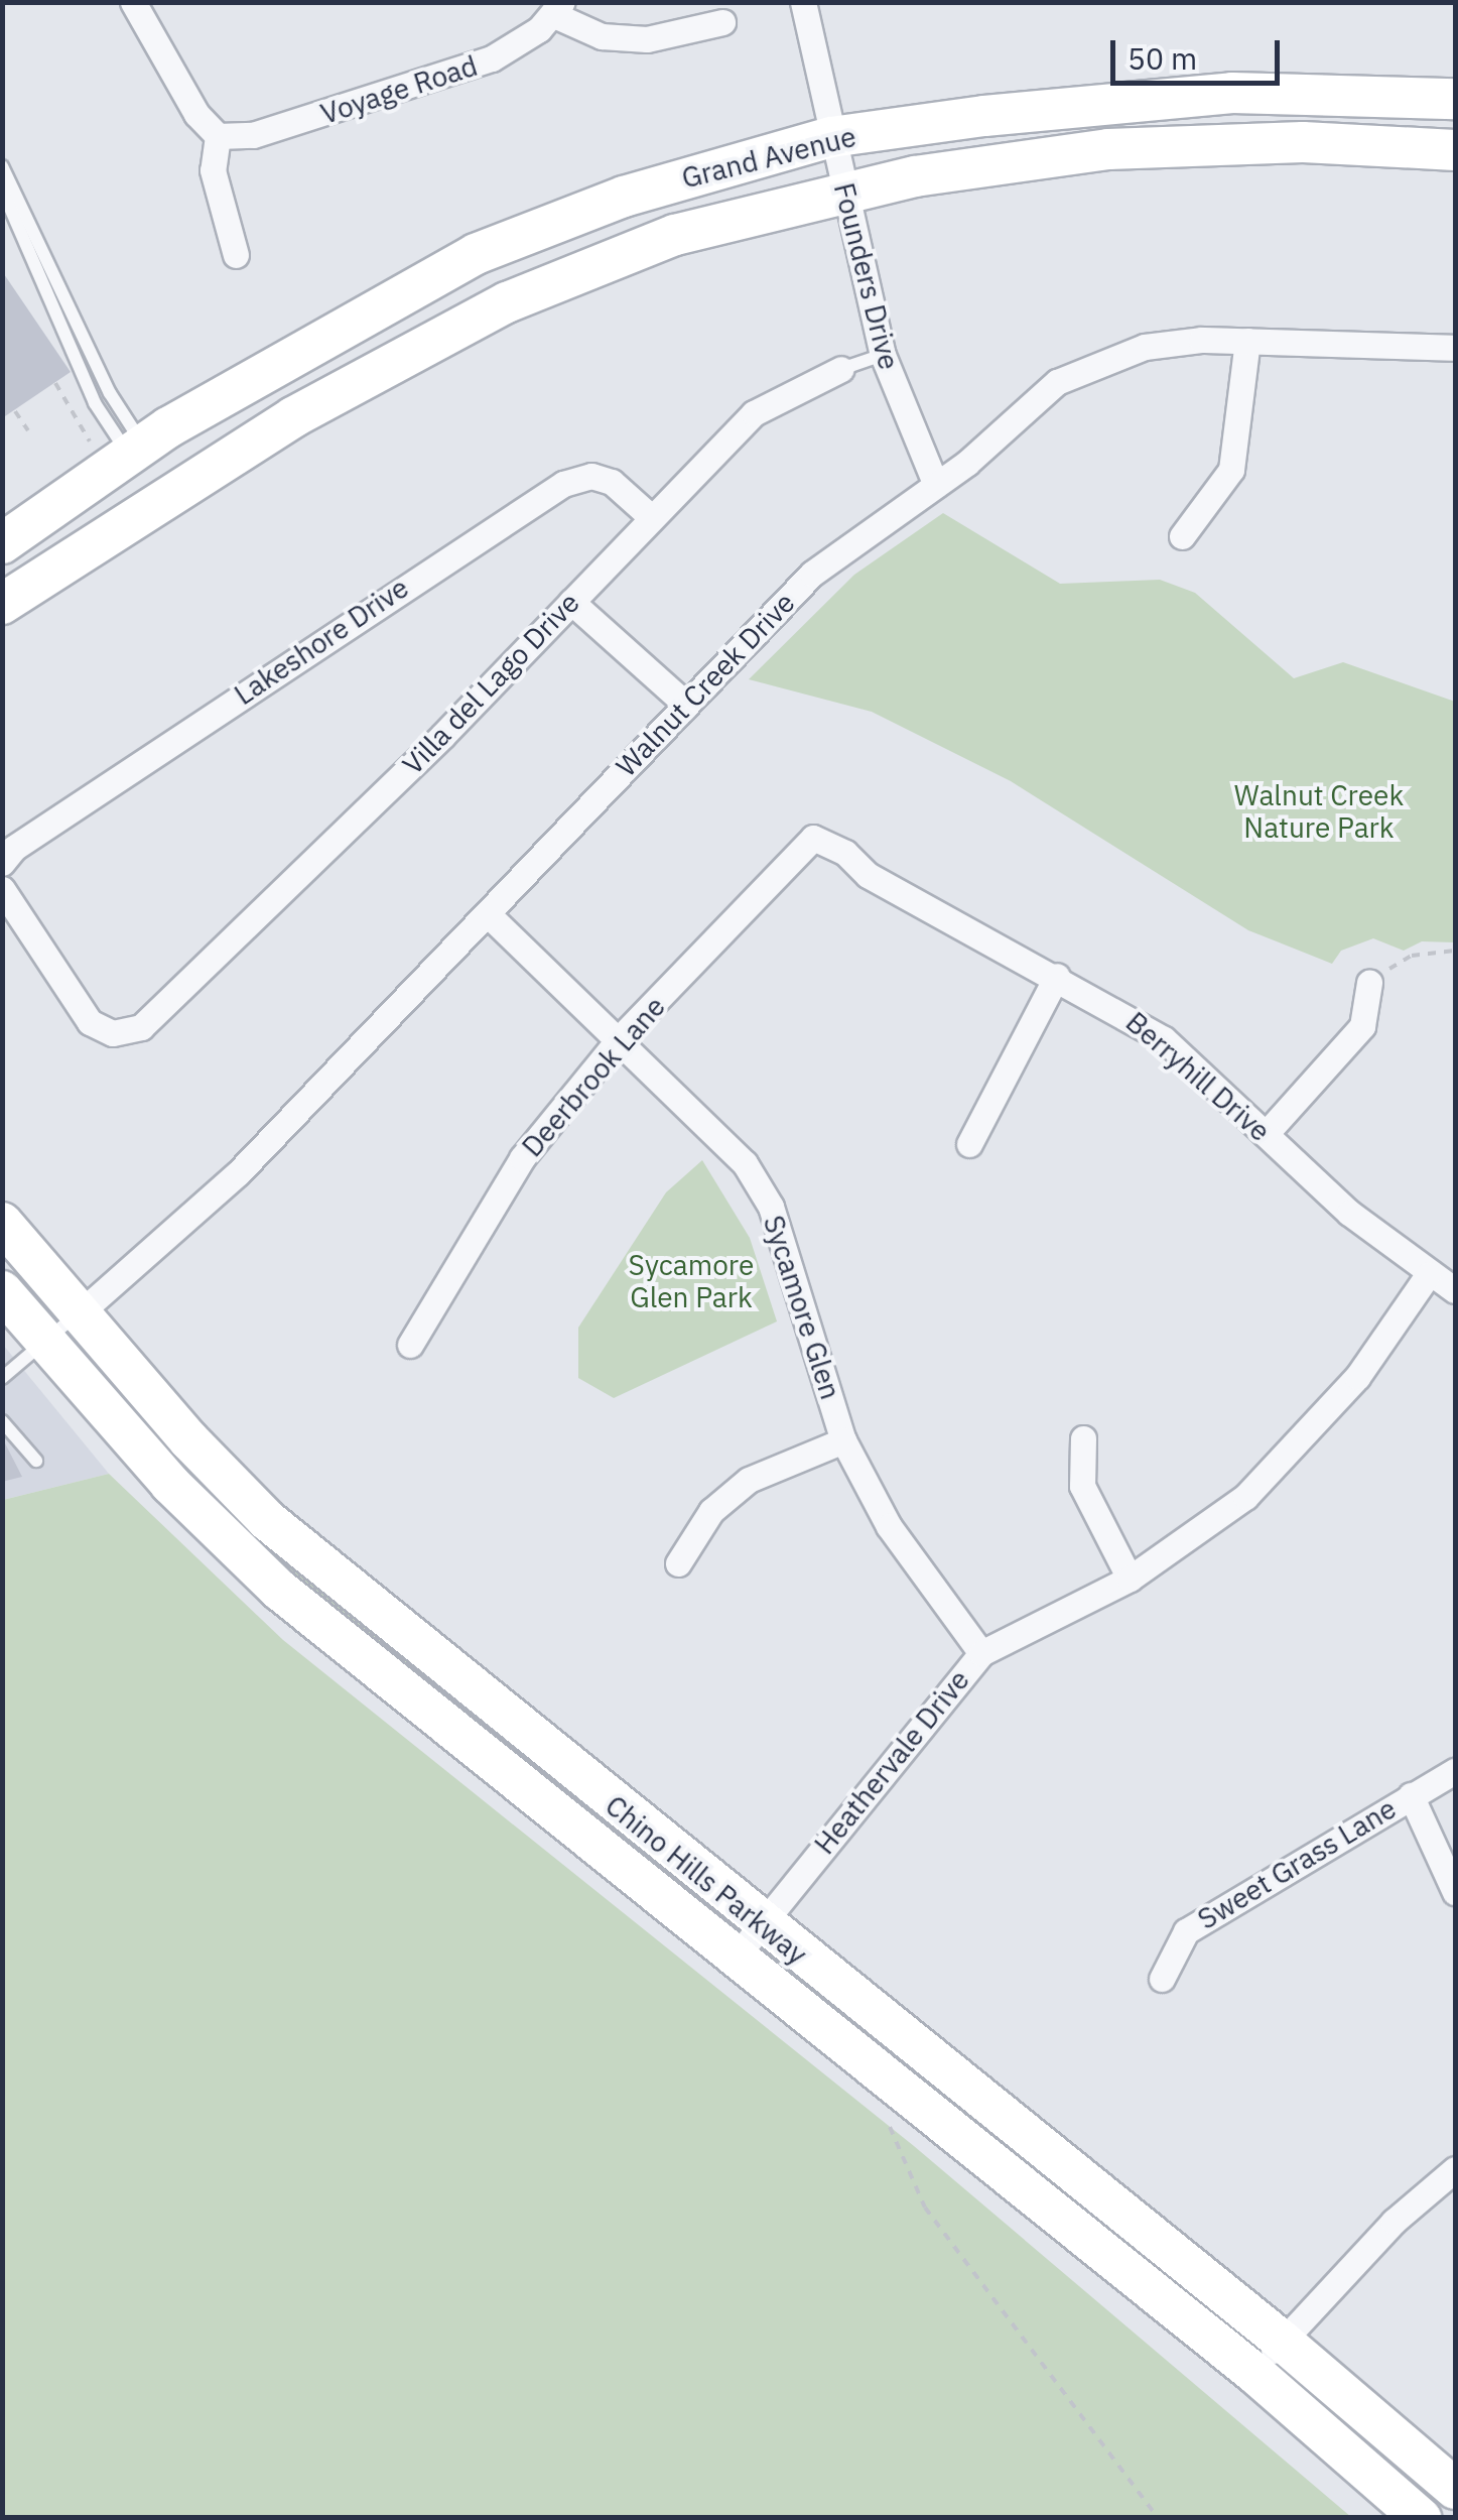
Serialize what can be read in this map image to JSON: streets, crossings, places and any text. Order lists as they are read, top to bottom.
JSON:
{
  "streets": {
    "main road": ["Grand Avenue", "Chino Hills Parkway"],
    "street": [
      "Voyage Road",
      "Founders Drive",
      "Lakeshore Drive",
      "Villa del Lago Drive",
      "Walnut Creek Drive",
      "Deerbrook Lane",
      "Berryhill Drive",
      "Sycamore Glen",
      "Heathervale Drive",
      "Sweet Grass Lane"
    ]
  },
  "crossings": [
    ["Grand Avenue", "Founders Drive"],
    ["Founders Drive", "Villa del Lago Drive"],
    ["Founders Drive", "Walnut Creek Drive"],
    ["Lakeshore Drive", "Villa del Lago Drive"],
    ["Walnut Creek Drive", "Sycamore Glen"],
    ["Walnut Creek Drive", "Chino Hills Parkway"],
    ["Deerbrook Lane", "Berryhill Drive"],
    ["Deerbrook Lane", "Sycamore Glen"],
    ["Berryhill Drive", "Heathervale Drive"],
    ["Sycamore Glen", "Heathervale Drive"],
    ["Heathervale Drive", "Chino Hills Parkway"]
  ],
  "parks": ["Walnut Creek Nature Park", "Sycamore Glen Park"],
  "scale_bar": "50 m"
}
